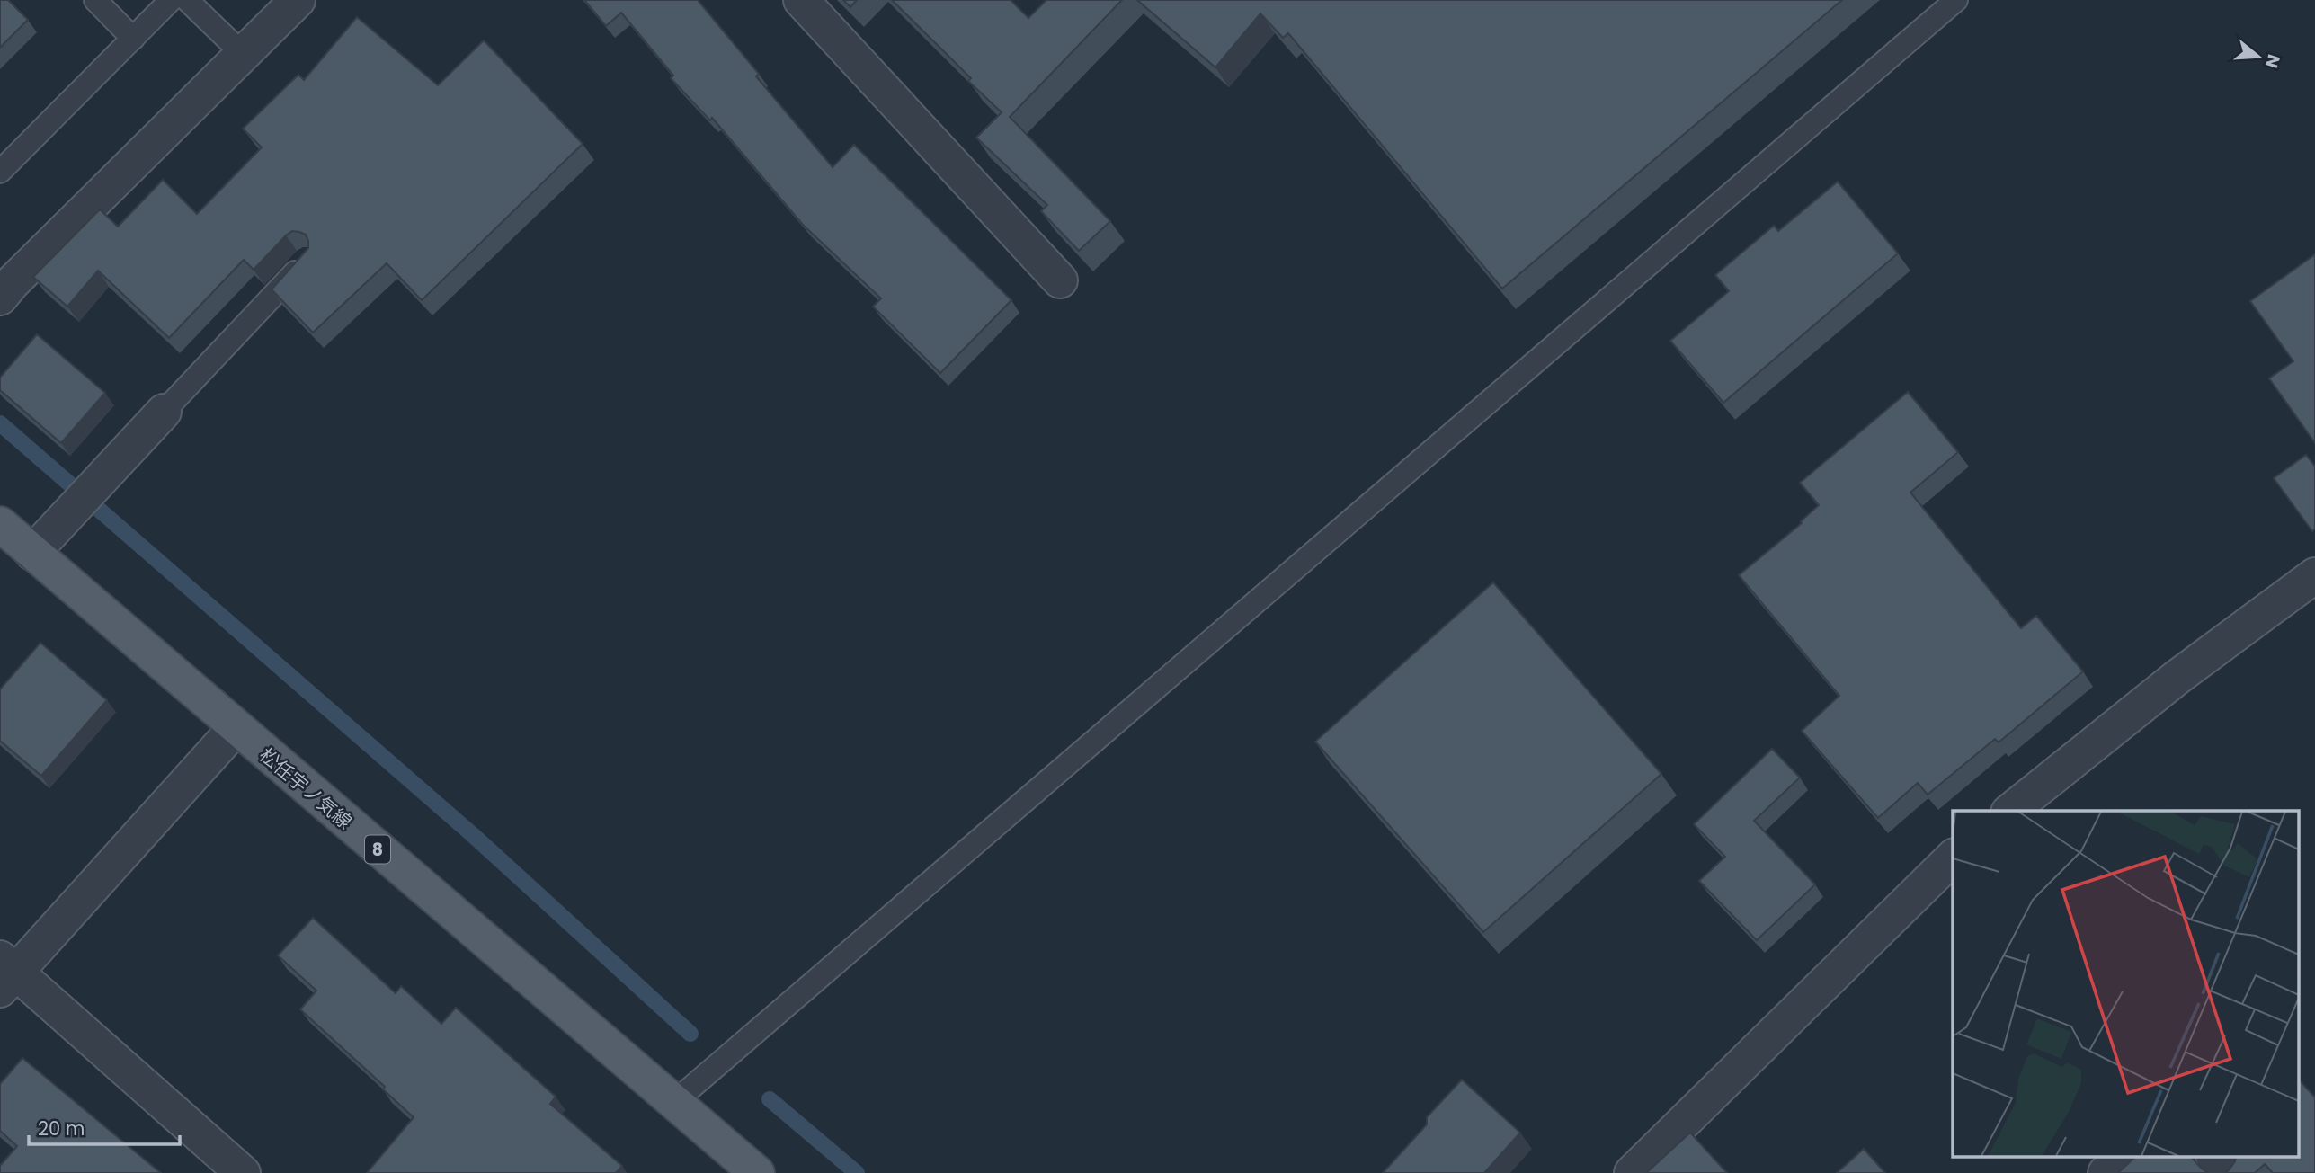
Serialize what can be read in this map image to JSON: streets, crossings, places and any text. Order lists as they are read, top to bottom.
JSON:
{
  "streets": {
    "main road": ["松任宇ノ気線", "8"]
  },
  "scale_bar": "20 m",
  "north": "right"
}
